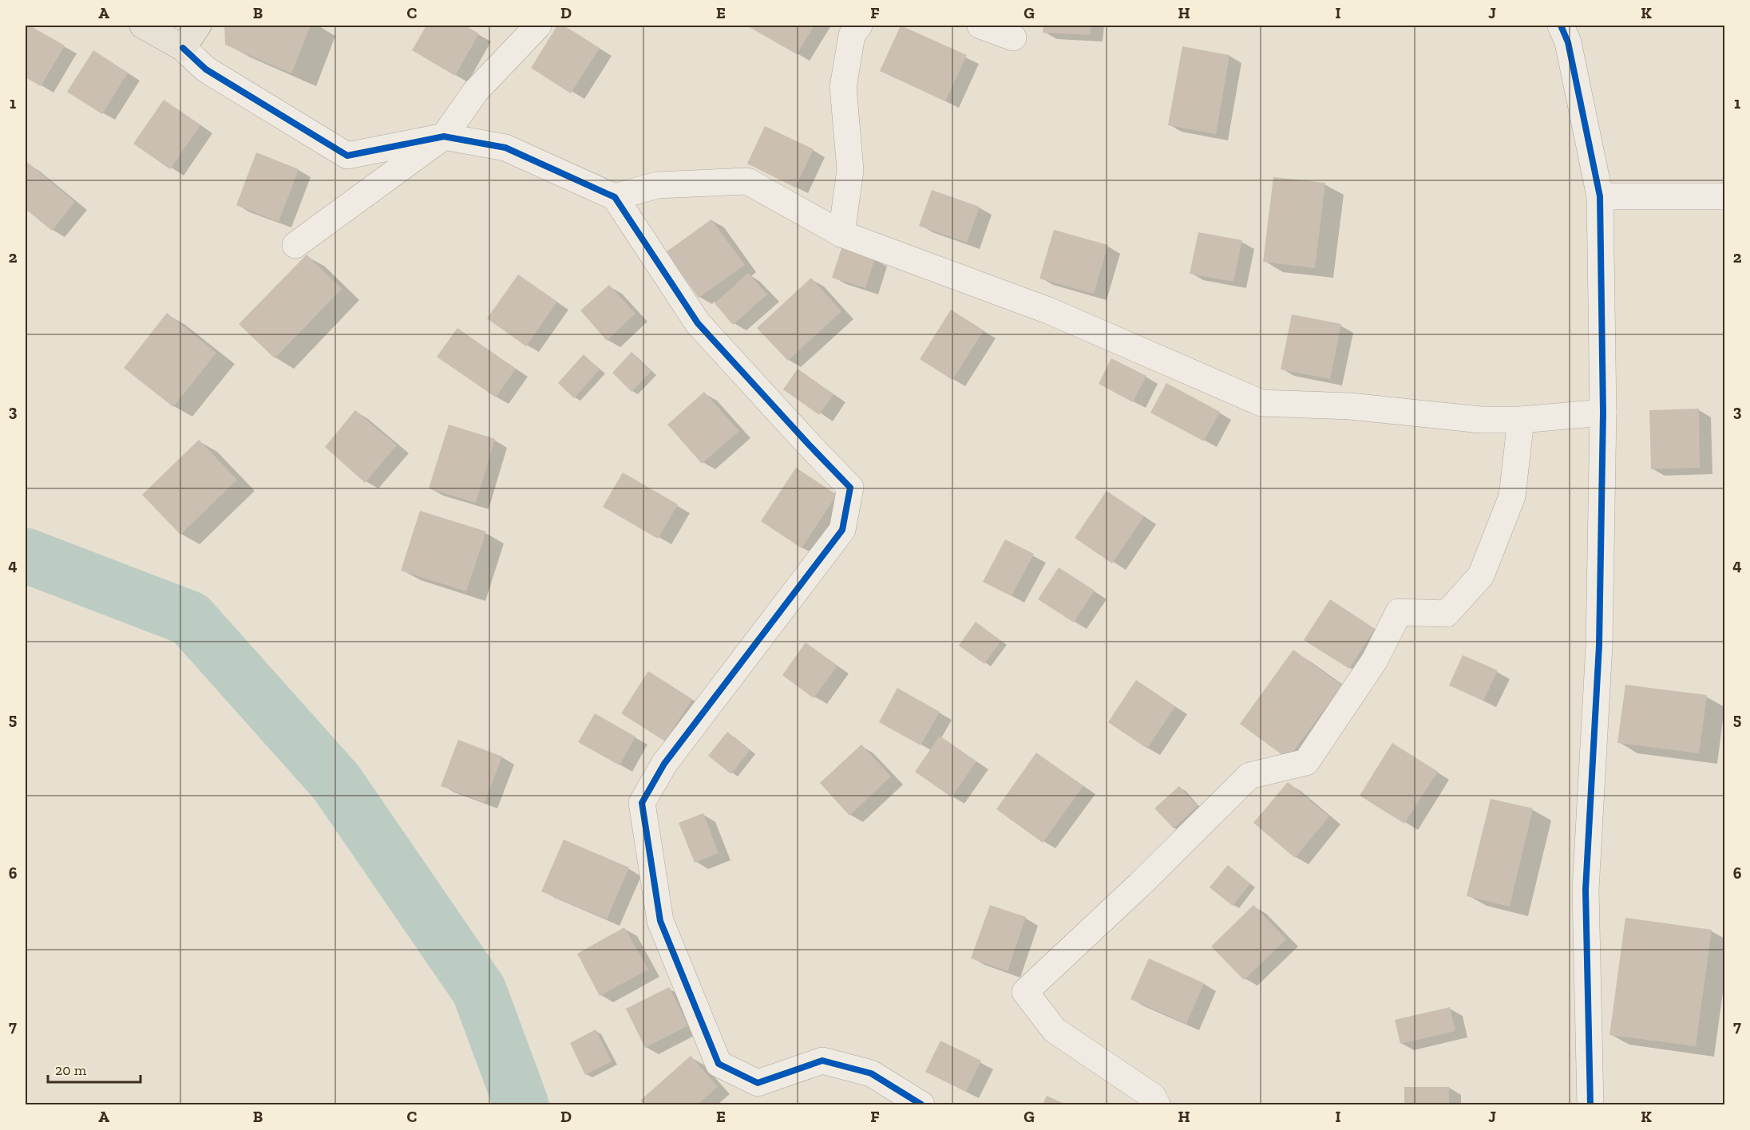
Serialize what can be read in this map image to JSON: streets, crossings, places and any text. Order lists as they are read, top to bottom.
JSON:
{
  "scale_bar": "20 m",
  "grid": {
    "columns": [
      "A",
      "B",
      "C",
      "D",
      "E",
      "F",
      "G",
      "H",
      "I",
      "J",
      "K"
    ],
    "rows": [
      "1",
      "2",
      "3",
      "4",
      "5",
      "6",
      "7"
    ]
  }
}
